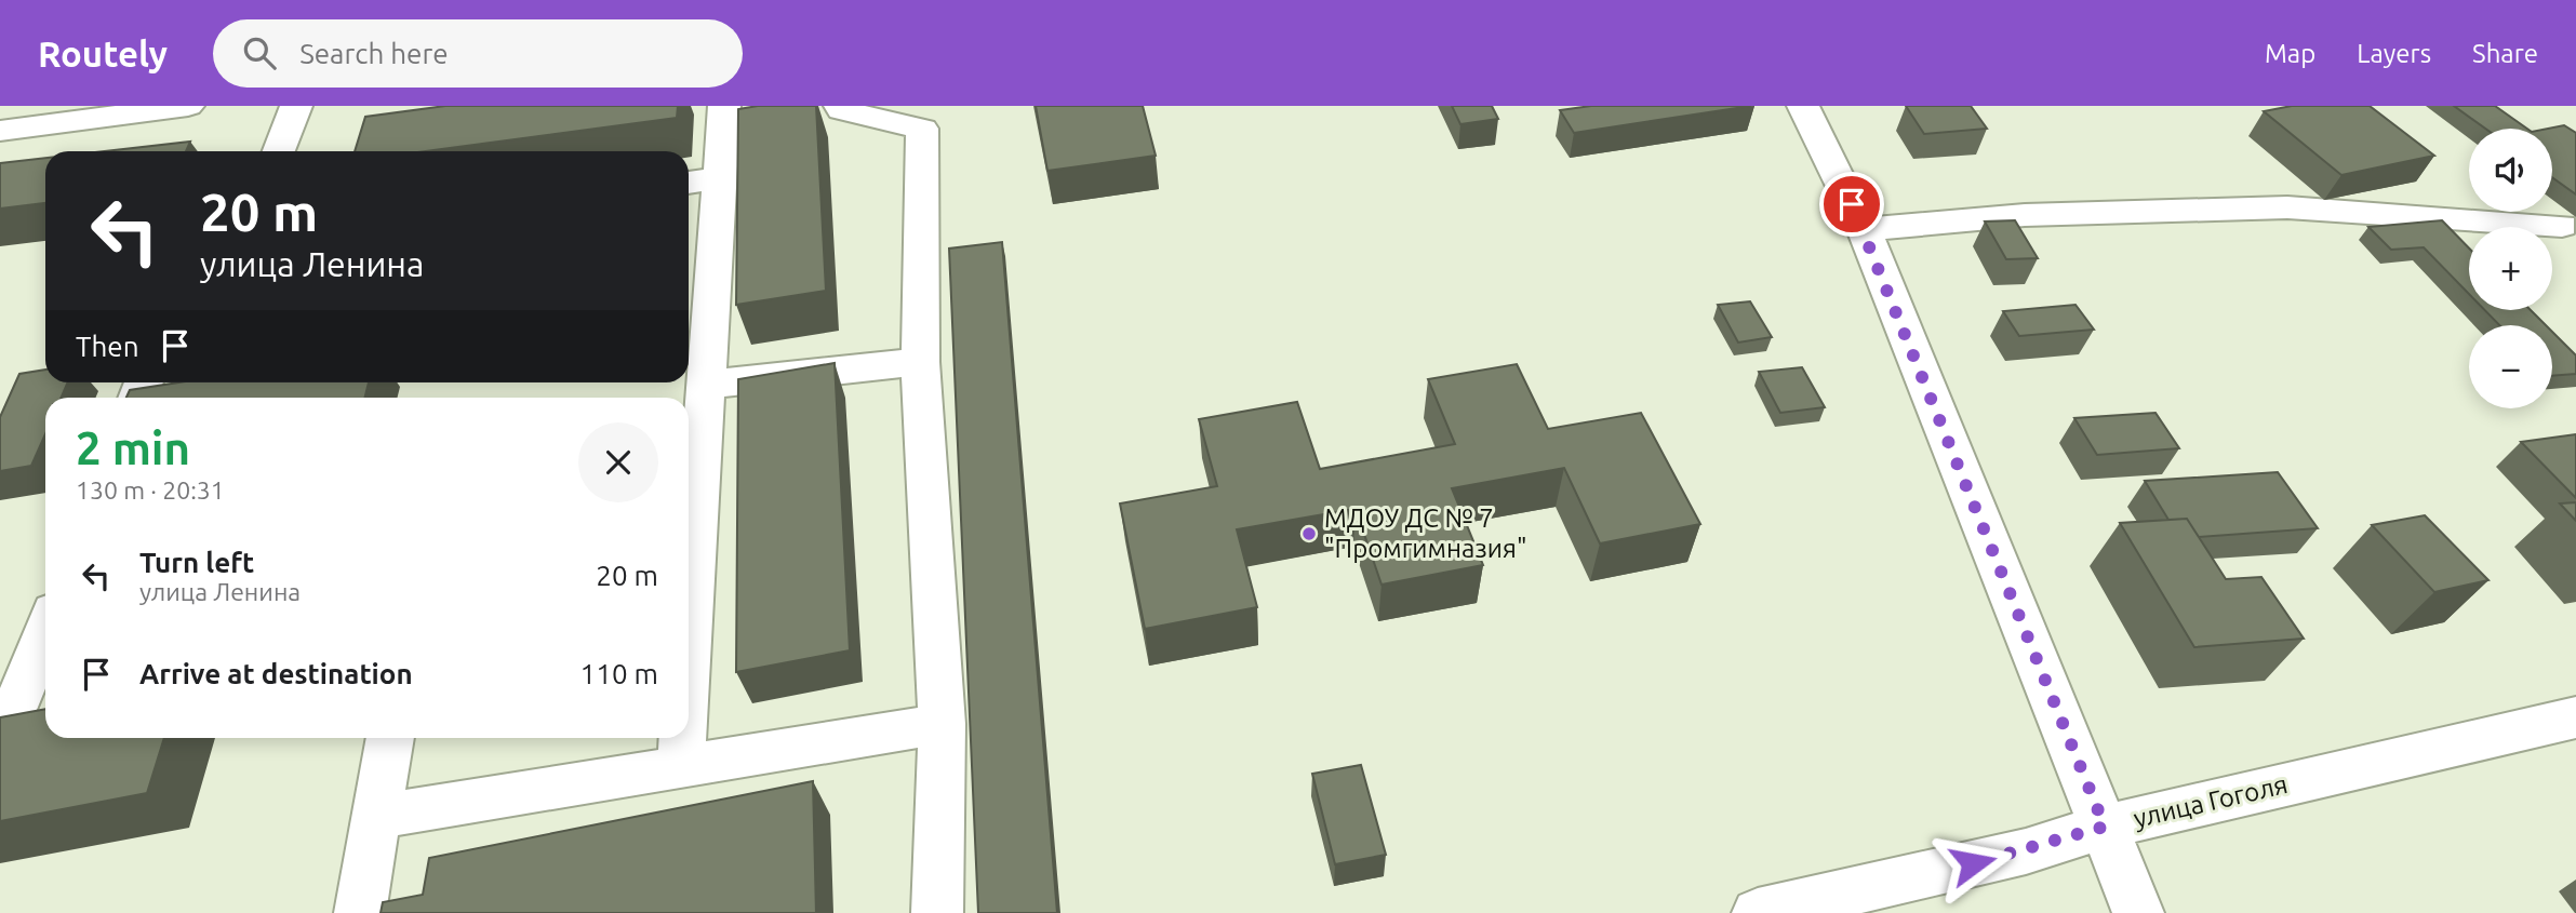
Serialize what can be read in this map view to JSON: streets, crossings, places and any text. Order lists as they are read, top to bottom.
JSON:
{
  "streets": {
    "street": ["улица Гоголя"]
  },
  "places": ["МДОУ ДС № 7 \"Промгимназия\""],
  "page": {
    "header": "Routely",
    "search": "Search here",
    "nav": ["Map", "Layers", "Share"],
    "map_buttons": ["+", "−"],
    "turn": ["20 m", "улица Ленина"],
    "then": "Then",
    "heading": ["2 min", "130 m · 20:31"],
    "list": [
      {
        "name": "Turn left",
        "note": "улица Ленина",
        "value": "20 m"
      },
      {
        "name": "Arrive at destination",
        "value": "110 m"
      }
    ]
  }
}
